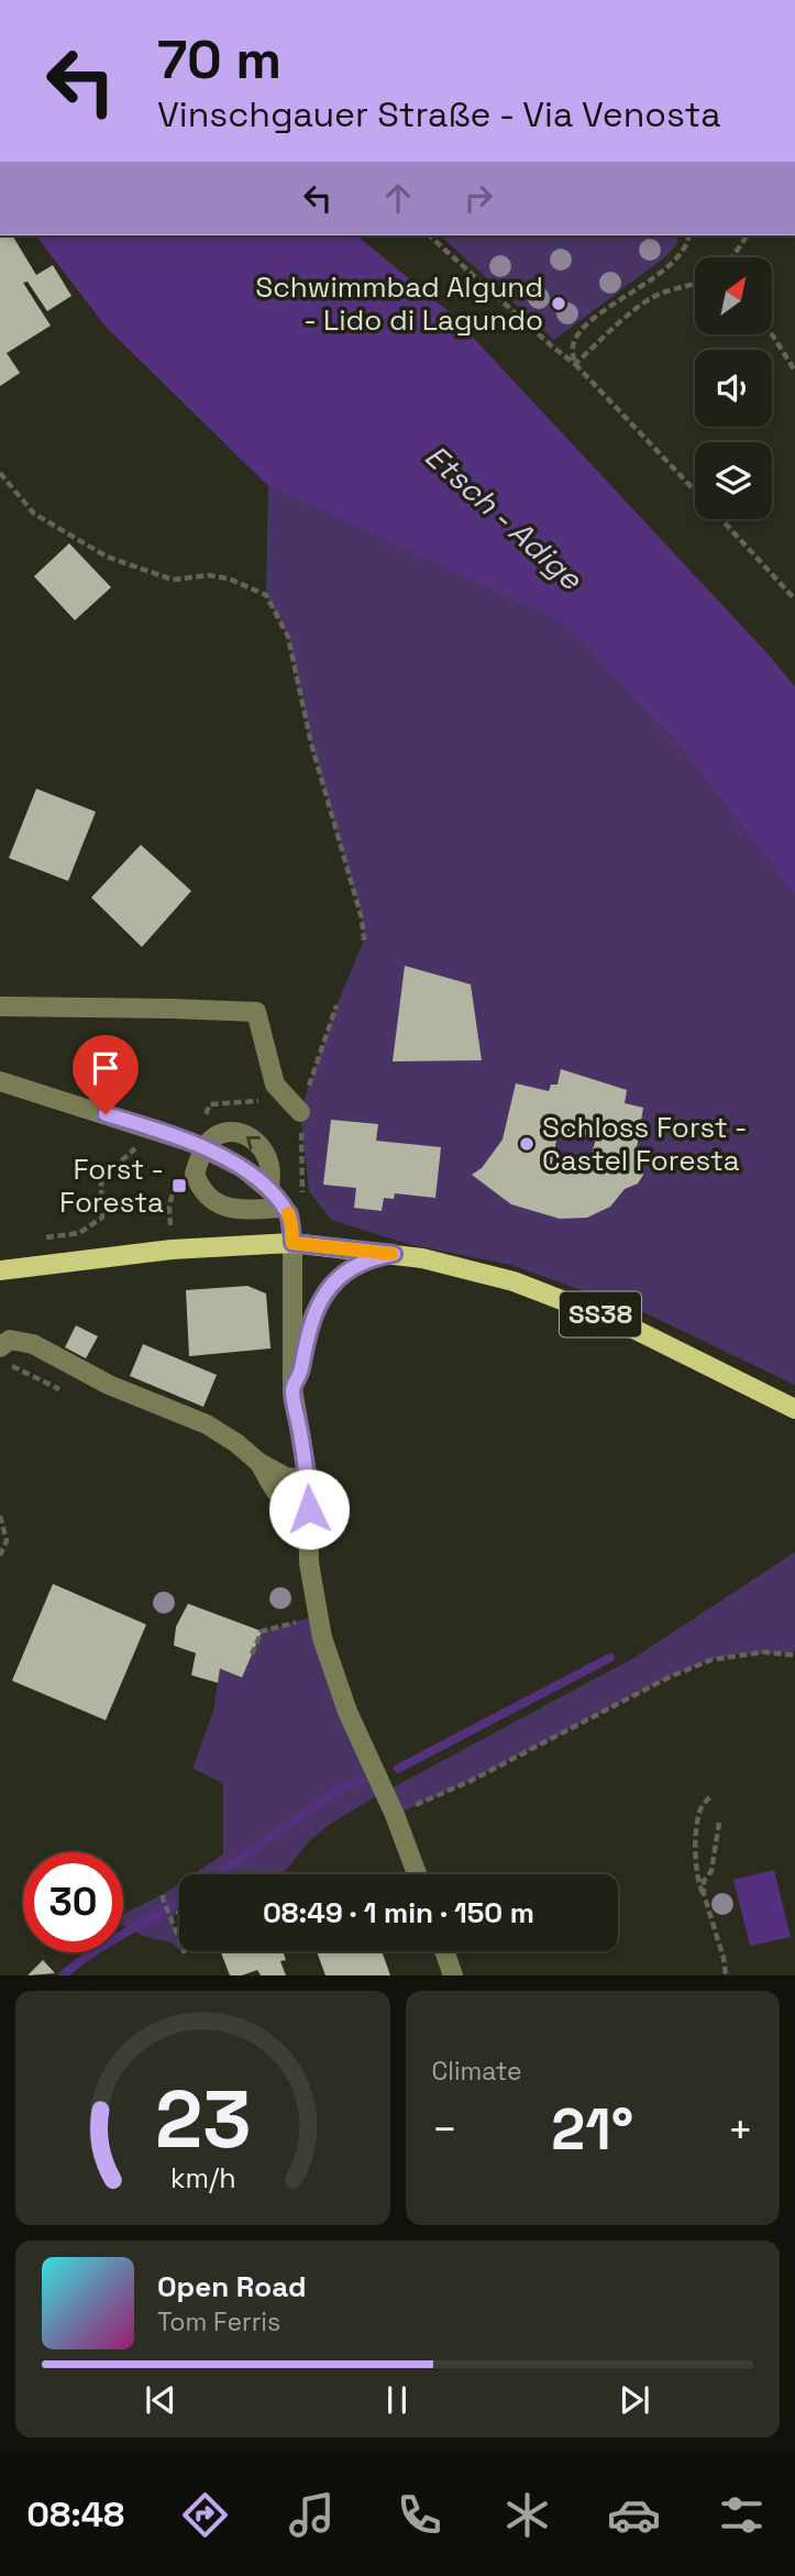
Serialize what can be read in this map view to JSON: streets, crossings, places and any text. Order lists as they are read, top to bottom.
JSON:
{
  "streets": {
    "main road": ["SS38"]
  },
  "water": ["Etsch - Adige"],
  "places": {
    "other": ["Schwimmbad Algund - Lido di Lagundo", "Schloss Forst - Castel Foresta"],
    "transit": ["Forst - Foresta"]
  },
  "north": "top right",
  "page": {
    "turn": ["70 m", "Vinschgauer Straße - Via Venosta"],
    "limit": "30",
    "trip": "08:49 · 1 min · 150 m",
    "tile": "Climate",
    "heat": ["−", "21°", "+"],
    "song": ["Open Road", "Tom Ferris"],
    "tabs": "08:48",
    "gauge": ["23", "km/h"]
  }
}
